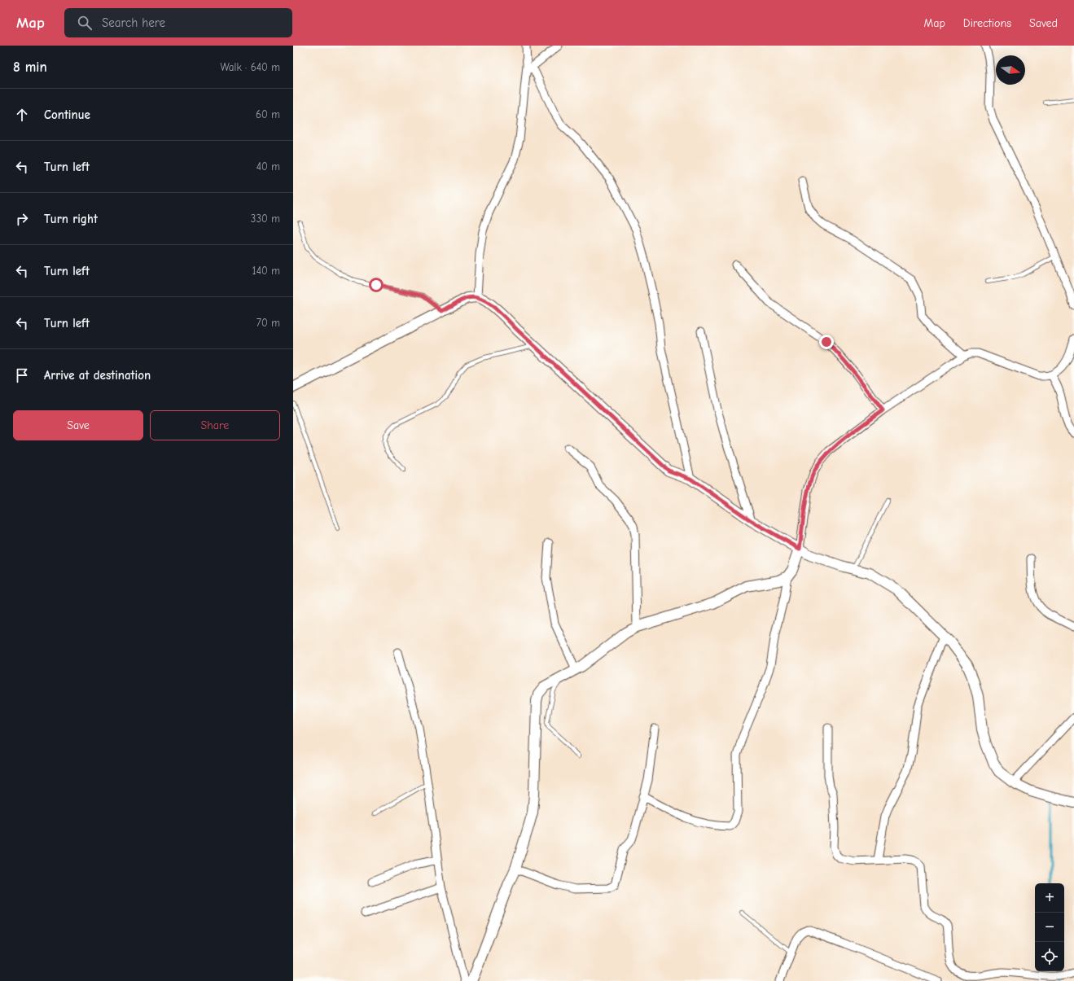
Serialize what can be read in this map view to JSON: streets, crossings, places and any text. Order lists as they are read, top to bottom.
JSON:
{
  "north": "right",
  "page": {
    "header": "Map",
    "search": "Search here",
    "nav": ["Map", "Directions", "Saved"],
    "heading": ["8 min", "Walk · 640 m"],
    "list": [
      ["Continue", "60 m"],
      ["Turn left", "40 m"],
      ["Turn right", "330 m"],
      ["Turn left", "140 m"],
      ["Turn left", "70 m"],
      "Arrive at destination"
    ],
    "buttons": ["Save", "Share"],
    "map_buttons": ["+", "−"]
  }
}
